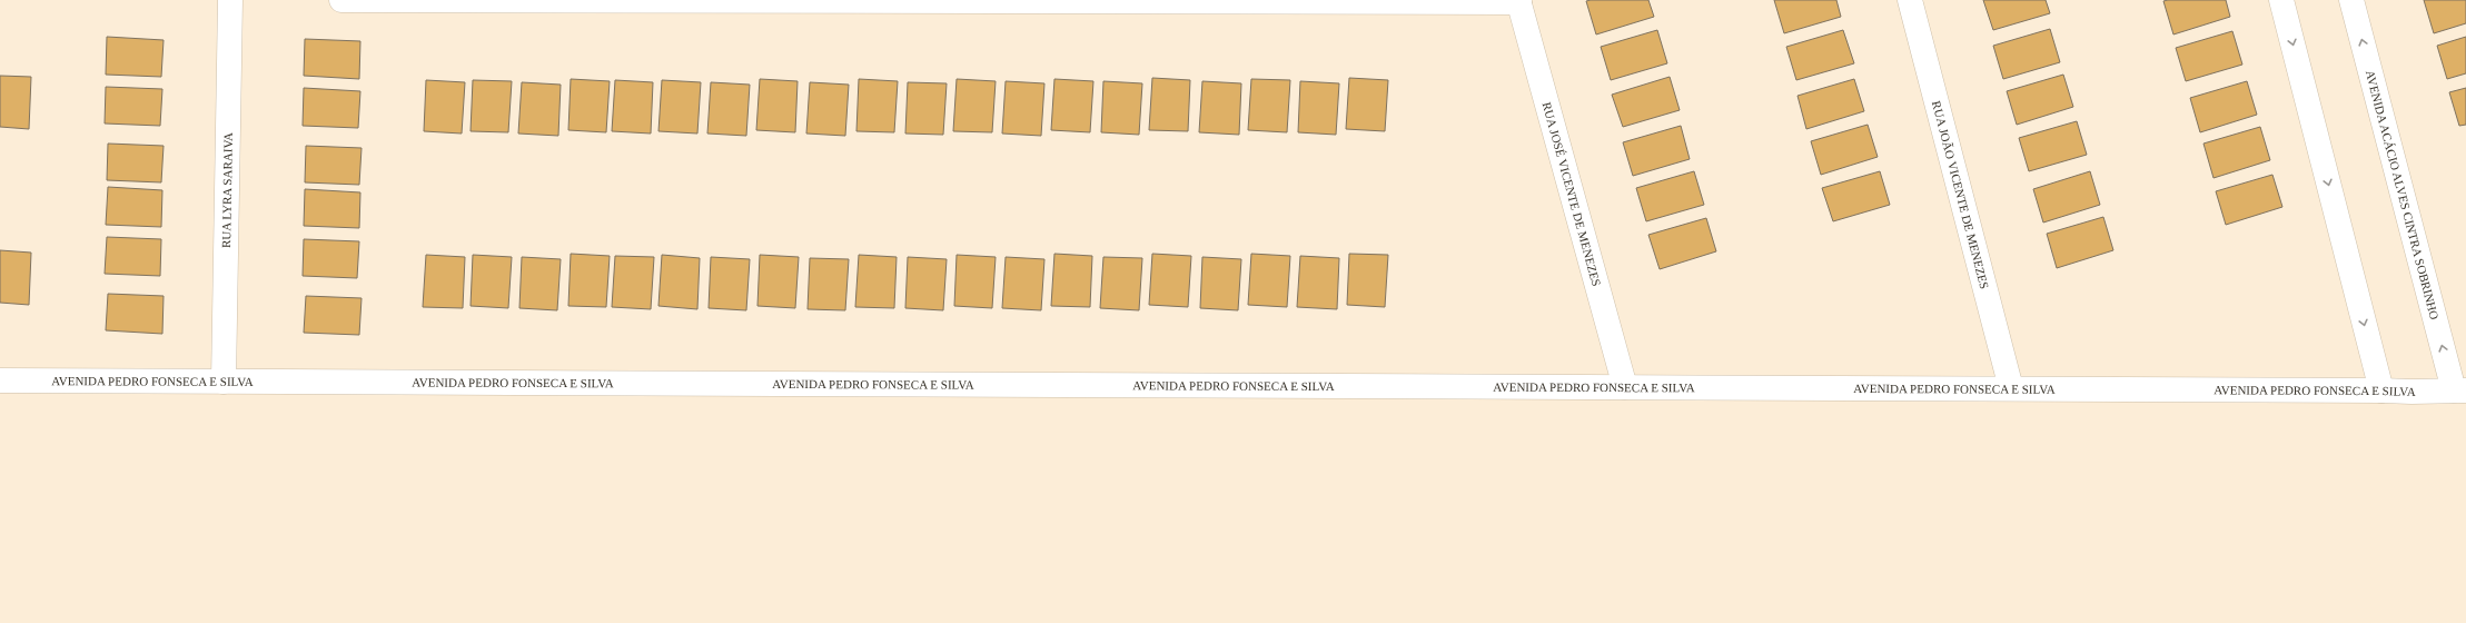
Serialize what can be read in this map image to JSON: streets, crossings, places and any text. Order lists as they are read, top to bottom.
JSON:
{
  "streets": {
    "street": [
      "RUA LYRA SARAIVA",
      "RUA JOSÉ VICENTE DE MENEZES",
      "RUA JOÃO VICENTE DE MENEZES",
      "AVENIDA ACÁCIO ALVES CINTRA SOBRINHO",
      "AVENIDA PEDRO FONSECA E SILVA"
    ]
  },
  "crossings": [
    ["RUA LYRA SARAIVA", "AVENIDA PEDRO FONSECA E SILVA"],
    ["RUA JOSÉ VICENTE DE MENEZES", "AVENIDA PEDRO FONSECA E SILVA"],
    ["RUA JOÃO VICENTE DE MENEZES", "AVENIDA PEDRO FONSECA E SILVA"],
    ["AVENIDA ACÁCIO ALVES CINTRA SOBRINHO", "AVENIDA PEDRO FONSECA E SILVA"]
  ]
}
